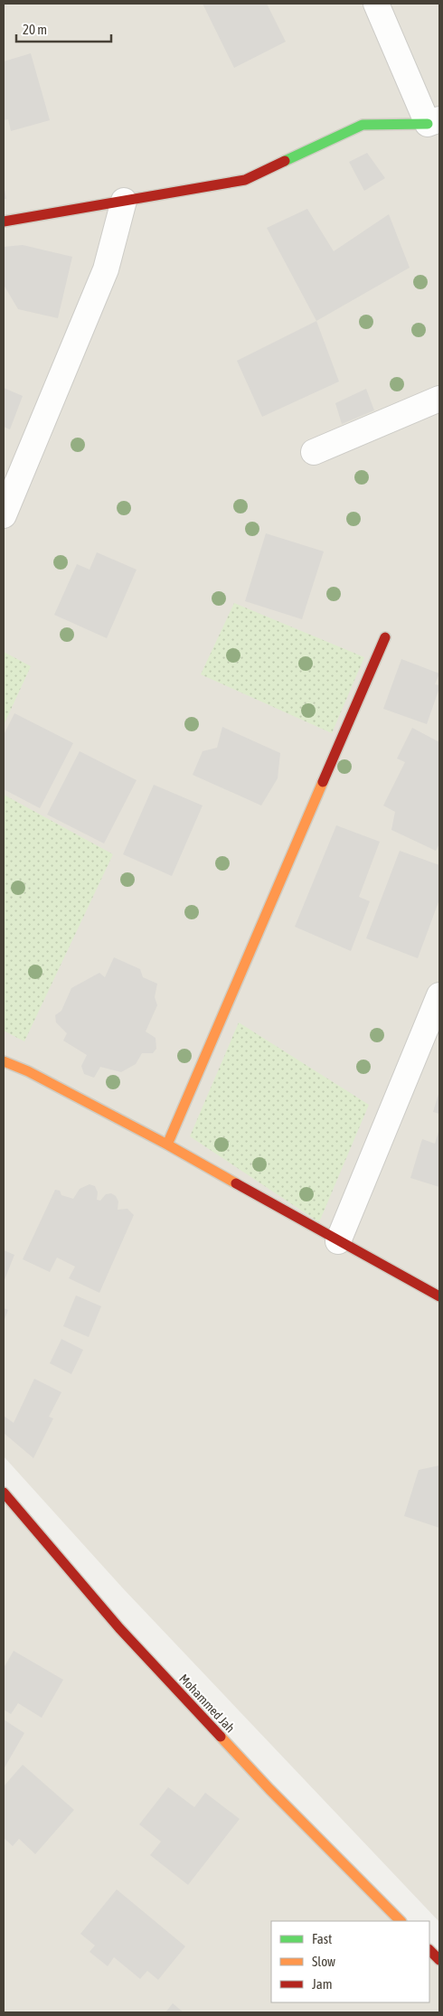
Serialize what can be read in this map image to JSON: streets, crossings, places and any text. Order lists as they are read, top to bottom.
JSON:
{
  "streets": {
    "street": ["Mohammed Jah"]
  },
  "legend": ["Fast", "Slow", "Jam"],
  "scale_bar": "20 m"
}
